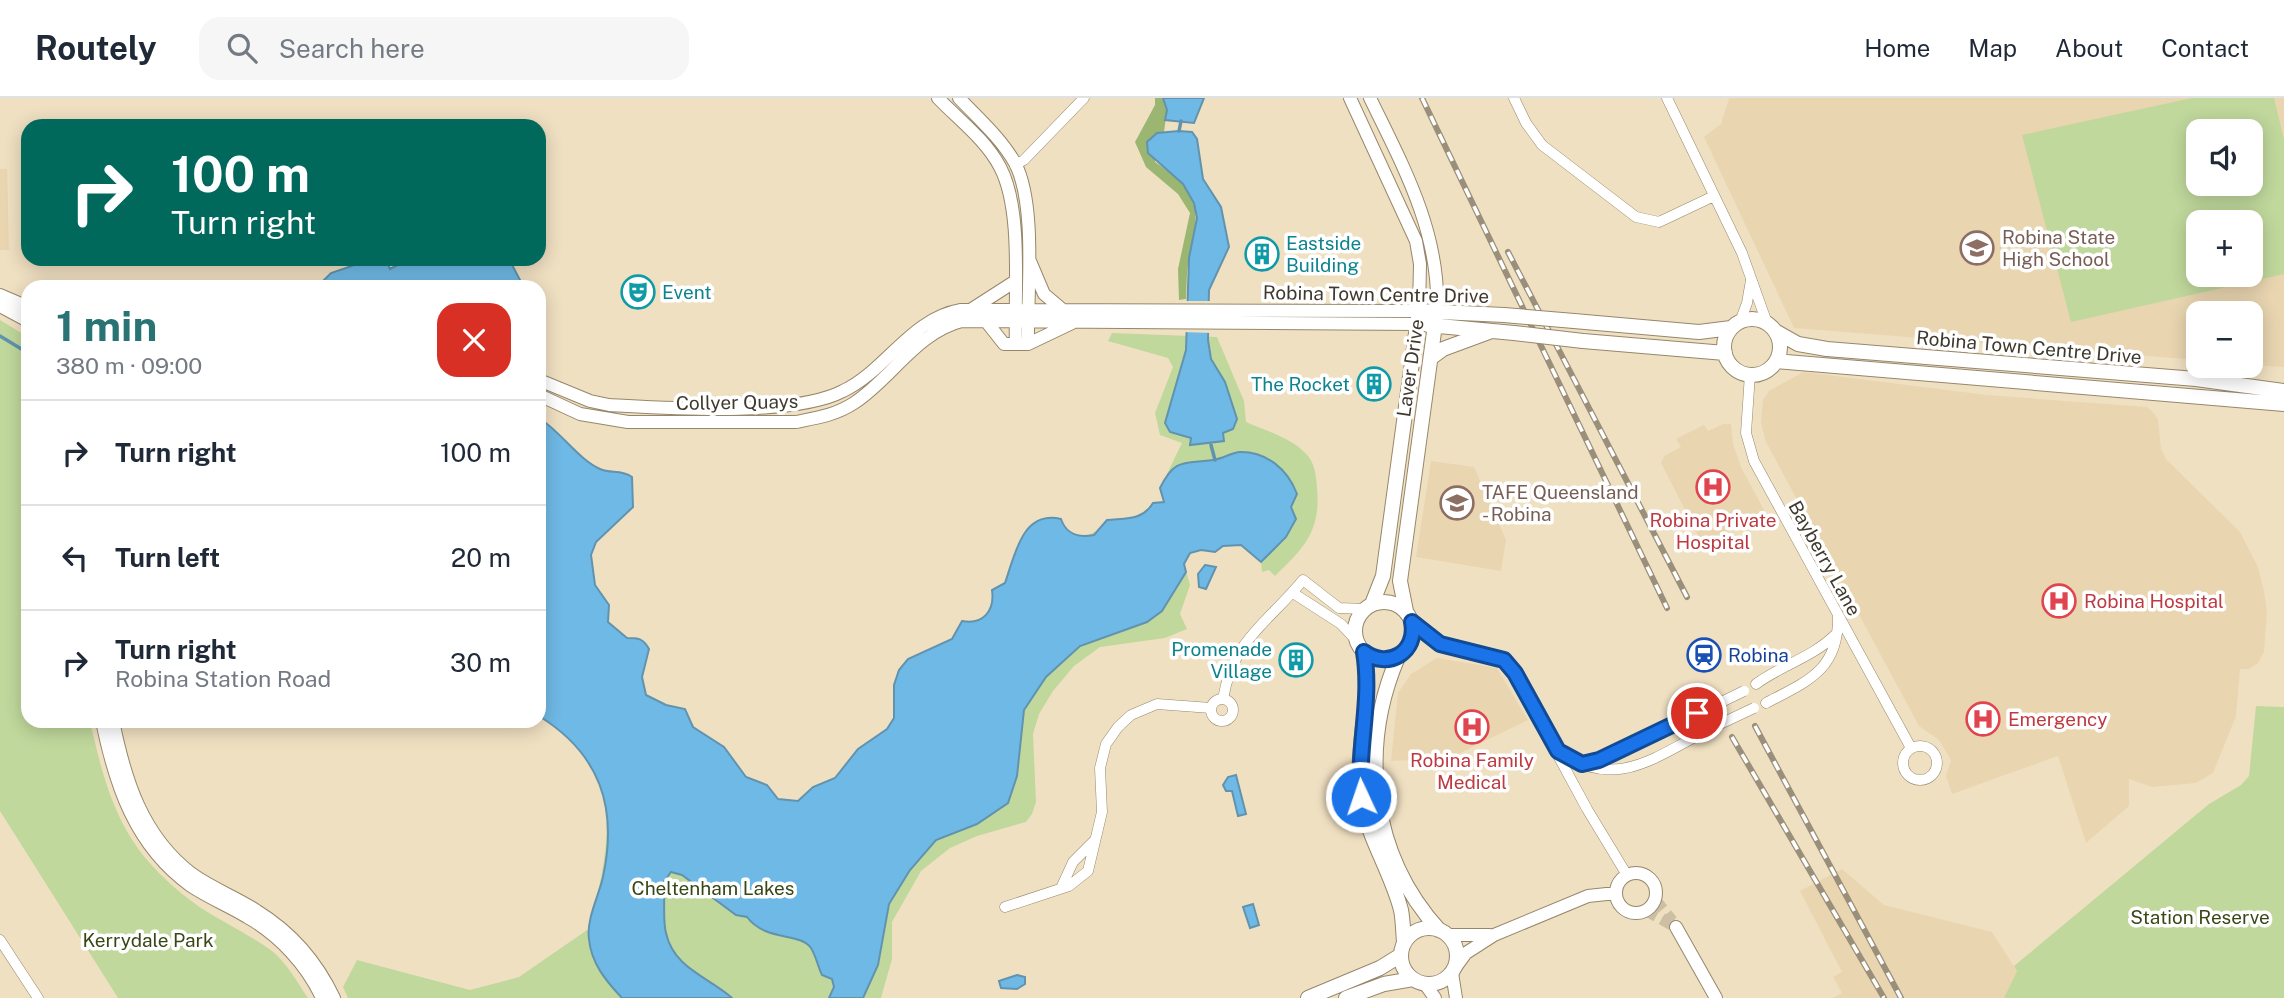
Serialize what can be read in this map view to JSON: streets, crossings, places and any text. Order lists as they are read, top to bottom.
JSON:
{
  "streets": {
    "main road": ["Robina Town Centre Drive", "Laver Drive"],
    "street": ["Collyer Quays", "Bayberry Lane"]
  },
  "crossings": [
    ["Robina Town Centre Drive", "Laver Drive"],
    ["Robina Town Centre Drive", "Collyer Quays"],
    ["Robina Town Centre Drive", "Bayberry Lane"]
  ],
  "parks": ["Cheltenham Lakes", "Station Reserve", "Kerrydale Park"],
  "places": {
    "school or university": ["Robina State High School", "TAFE Queensland - Robina"],
    "building": ["Eastside Building", "The Rocket", "Promenade Village"],
    "theatre": ["Event"],
    "hospital": [
      "Robina Private Hospital",
      "Robina Hospital",
      "Emergency",
      "Robina Family Medical"
    ],
    "station": ["Robina"]
  },
  "page": {
    "header": "Routely",
    "search": "Search here",
    "nav": [
      "Home",
      "Map",
      "About",
      "Contact"
    ],
    "map_buttons": ["+", "−"],
    "turn": ["100 m", "Turn right"],
    "heading": ["1 min", "380 m · 09:00"],
    "list": [
      {
        "name": "Turn right",
        "value": "100 m"
      },
      {
        "name": "Turn left",
        "value": "20 m"
      },
      {
        "name": "Turn right",
        "note": "Robina Station Road",
        "value": "30 m"
      }
    ]
  }
}
